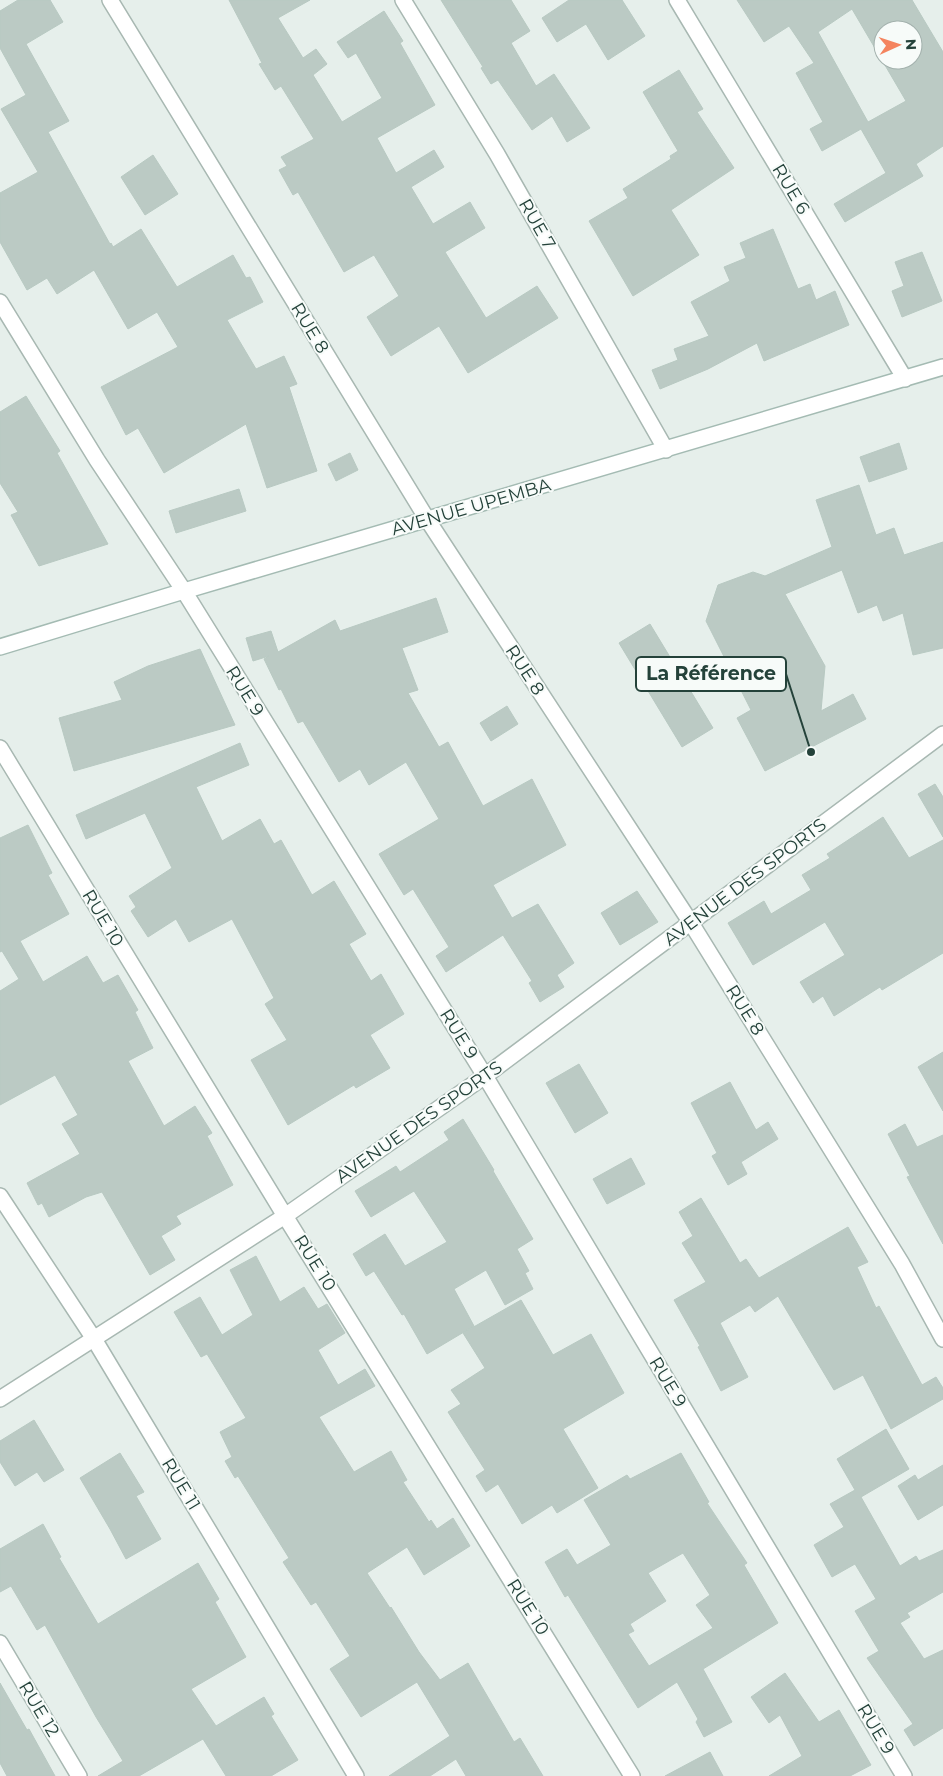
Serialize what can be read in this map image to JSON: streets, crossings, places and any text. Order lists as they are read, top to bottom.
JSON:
{
  "streets": {
    "street": [
      "RUE 6",
      "RUE 7",
      "RUE 8",
      "AVENUE UPEMBA",
      "RUE 9",
      "AVENUE DES SPORTS",
      "RUE 10",
      "RUE 11",
      "RUE 12"
    ]
  },
  "crossings": [
    ["RUE 6", "AVENUE UPEMBA"],
    ["RUE 7", "AVENUE UPEMBA"],
    ["RUE 8", "AVENUE UPEMBA"],
    ["RUE 8", "AVENUE DES SPORTS"],
    ["AVENUE UPEMBA", "RUE 9"],
    ["RUE 9", "AVENUE DES SPORTS"],
    ["AVENUE DES SPORTS", "RUE 10"],
    ["AVENUE DES SPORTS", "RUE 11"]
  ],
  "places": ["La Référence"],
  "north": "right"
}
